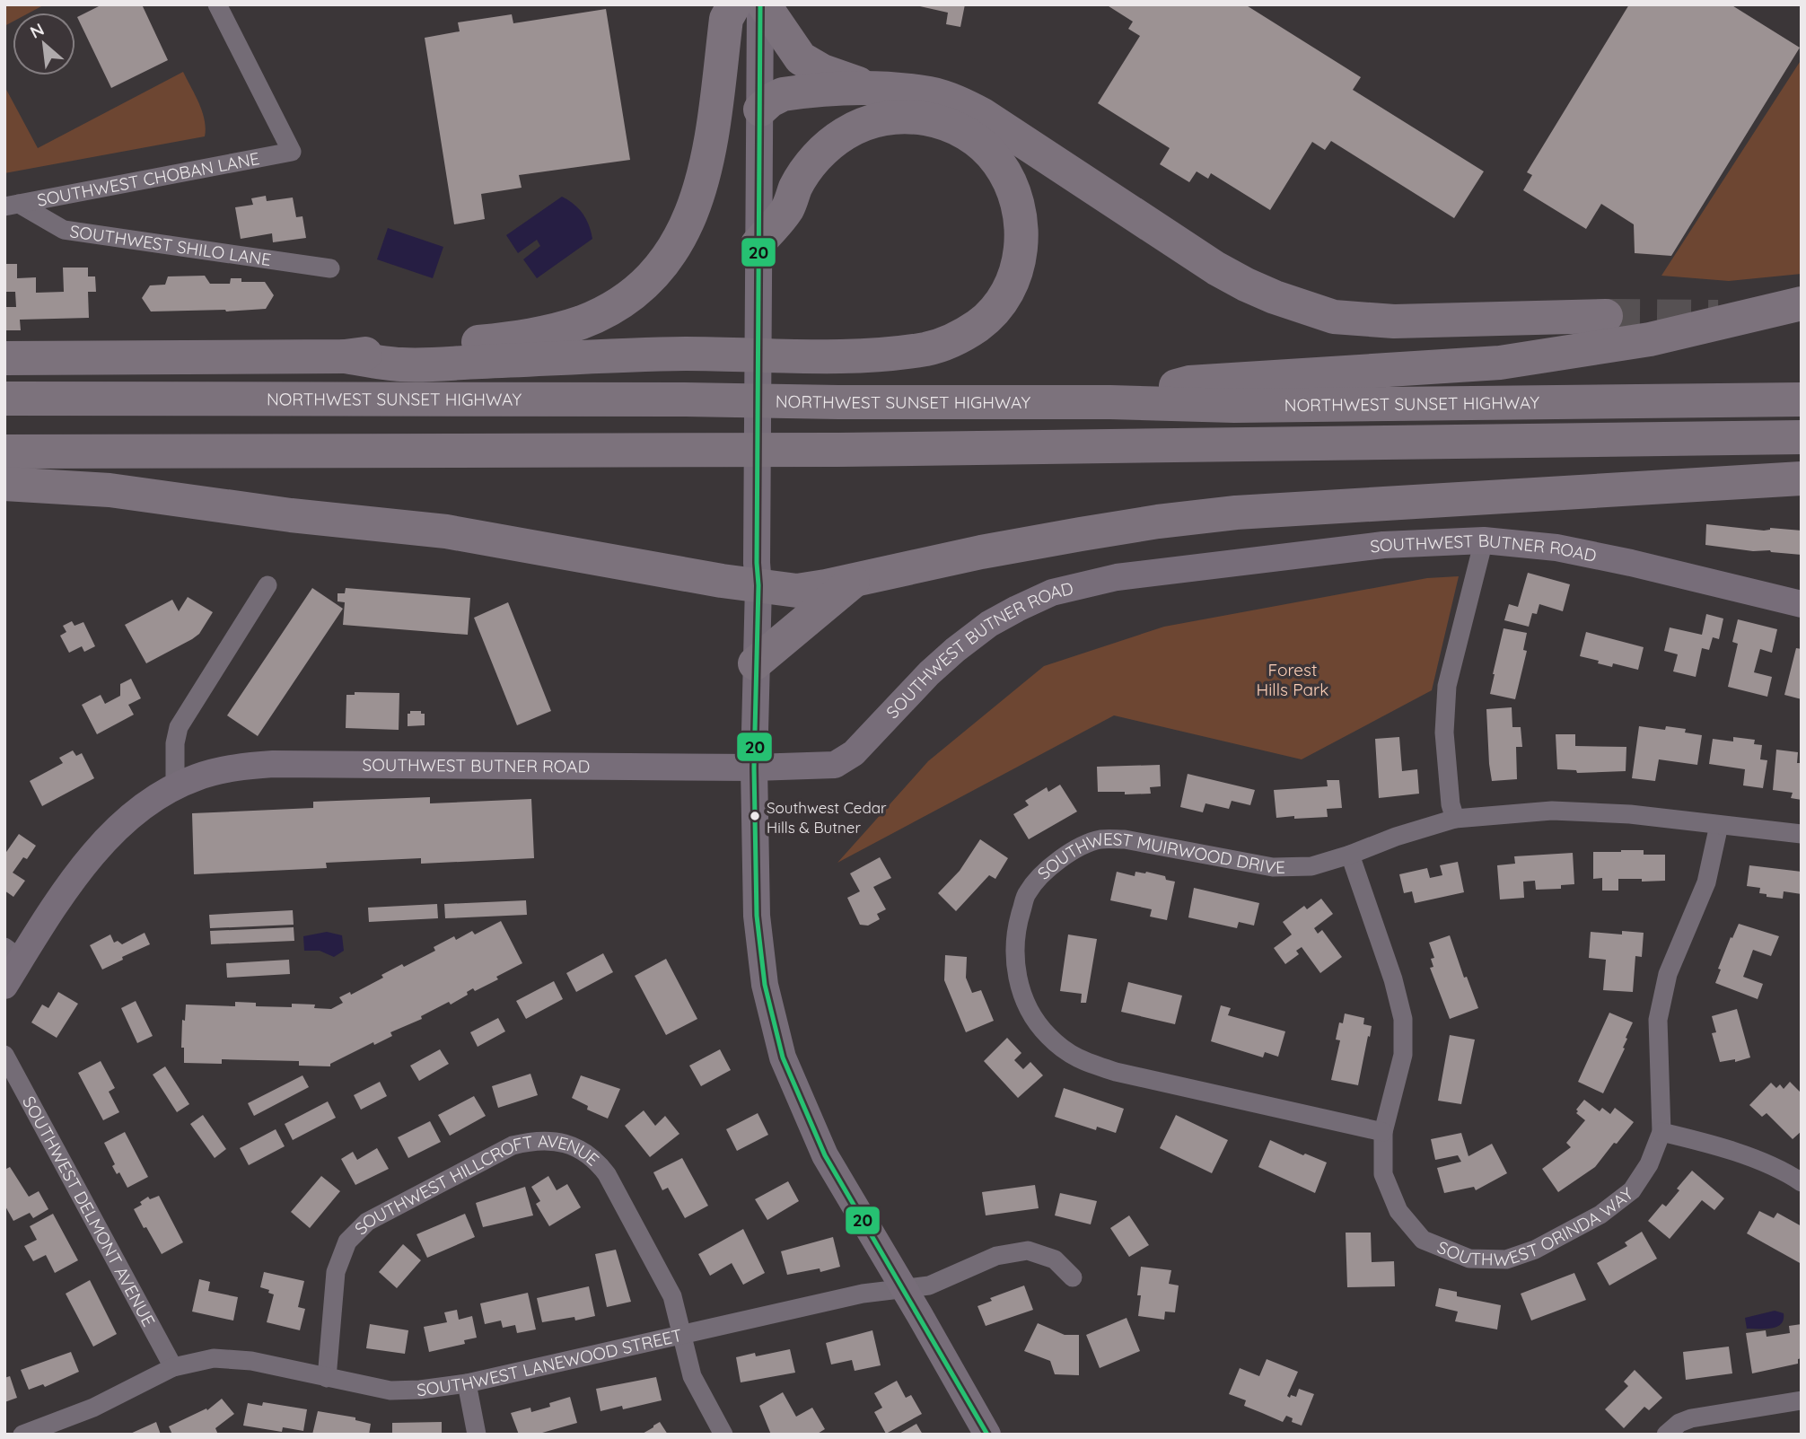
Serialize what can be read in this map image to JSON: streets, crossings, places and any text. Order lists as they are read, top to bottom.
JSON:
{
  "streets": {
    "highway": ["NORTHWEST SUNSET HIGHWAY"],
    "street": [
      "SOUTHWEST CHOBAN LANE",
      "SOUTHWEST SHILO LANE",
      "SOUTHWEST BUTNER ROAD",
      "SOUTHWEST MUIRWOOD DRIVE",
      "SOUTHWEST HILLCROFT AVENUE",
      "SOUTHWEST DELMONT AVENUE",
      "SOUTHWEST ORINDA WAY",
      "SOUTHWEST LANEWOOD STREET"
    ]
  },
  "crossings": [
    ["SOUTHWEST CHOBAN LANE", "SOUTHWEST SHILO LANE"],
    ["SOUTHWEST MUIRWOOD DRIVE", "SOUTHWEST ORINDA WAY"],
    ["SOUTHWEST HILLCROFT AVENUE", "SOUTHWEST LANEWOOD STREET"],
    ["SOUTHWEST DELMONT AVENUE", "SOUTHWEST LANEWOOD STREET"]
  ],
  "parks": ["Forest Hills Park"],
  "places": ["Southwest Cedar Hills & Butner"],
  "lines": ["transit line 20"],
  "north": "top left"
}
